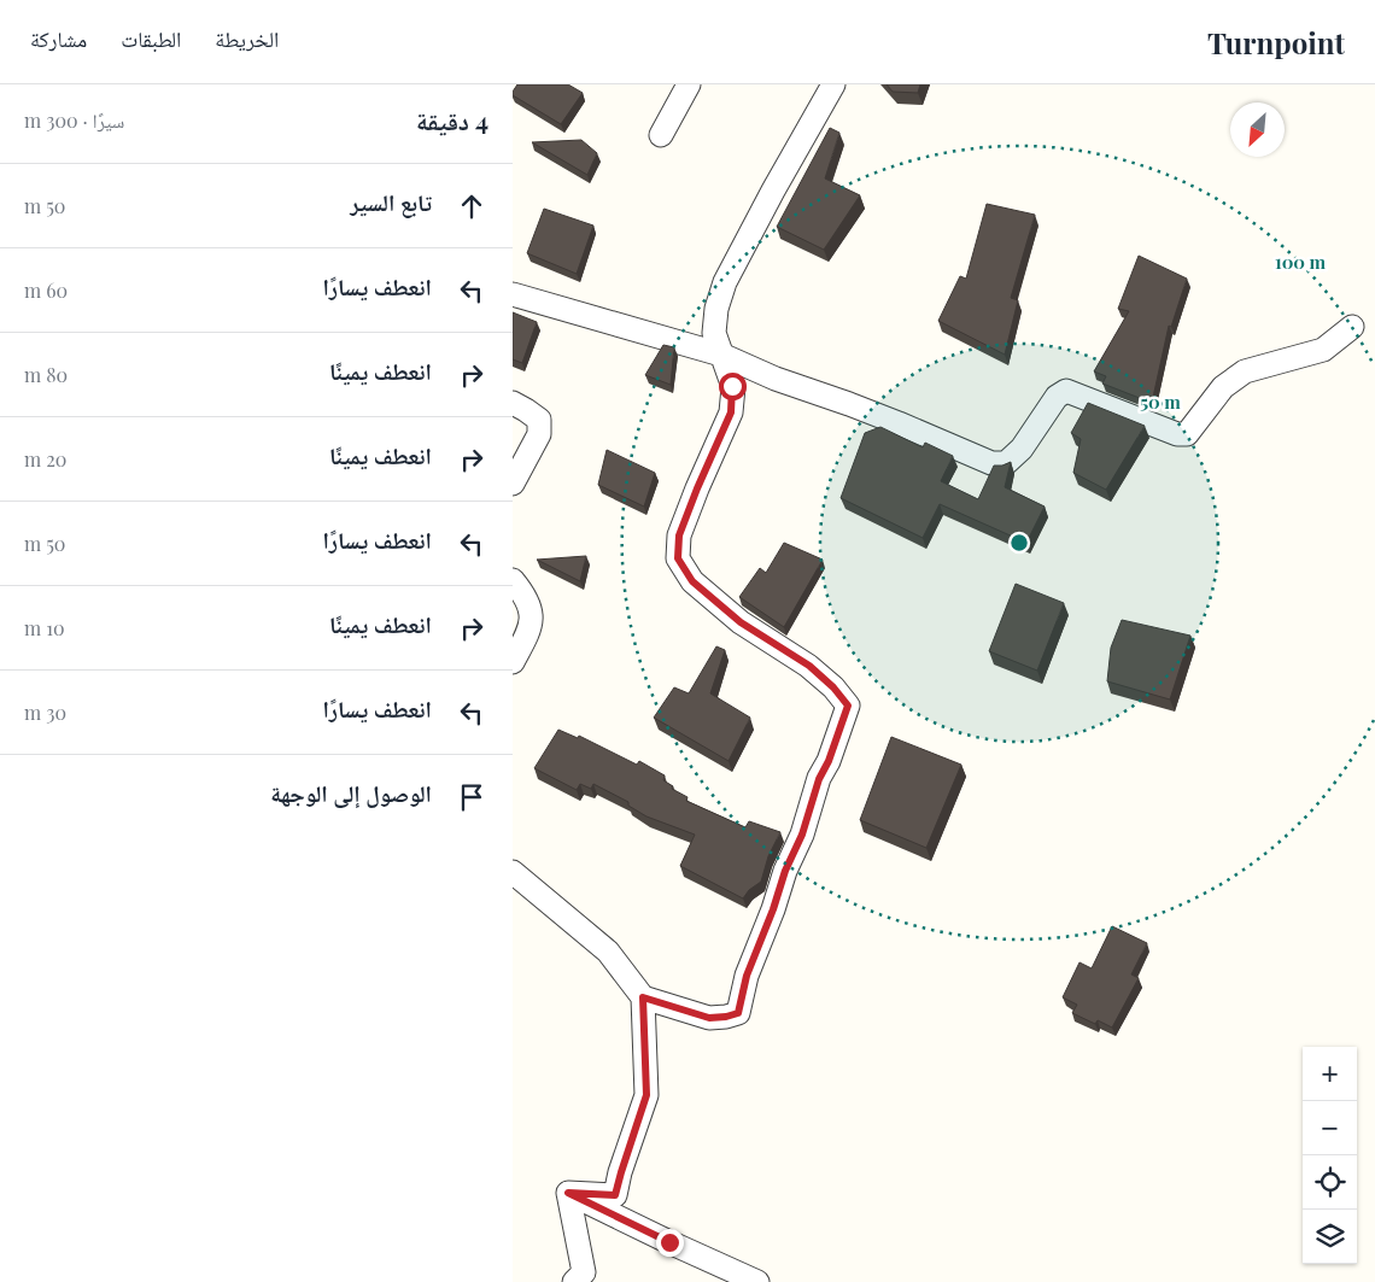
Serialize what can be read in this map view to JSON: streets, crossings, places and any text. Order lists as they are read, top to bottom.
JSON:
{
  "north": "bottom left",
  "page": {
    "header": "Turnpoint",
    "nav": ["الخريطة", "الطبقات", "مشاركة"],
    "heading": ["4 دقيقة", "سيرًا · 300 m"],
    "list": [
      ["تابع السير", "50 m"],
      ["انعطف يسارًا", "60 m"],
      ["انعطف يمينًا", "80 m"],
      ["انعطف يمينًا", "20 m"],
      ["انعطف يسارًا", "50 m"],
      ["انعطف يمينًا", "10 m"],
      ["انعطف يسارًا", "30 m"],
      "الوصول إلى الوجهة"
    ],
    "map_buttons": ["+", "−"]
  },
  "rings": ["100 m", "50 m"]
}
